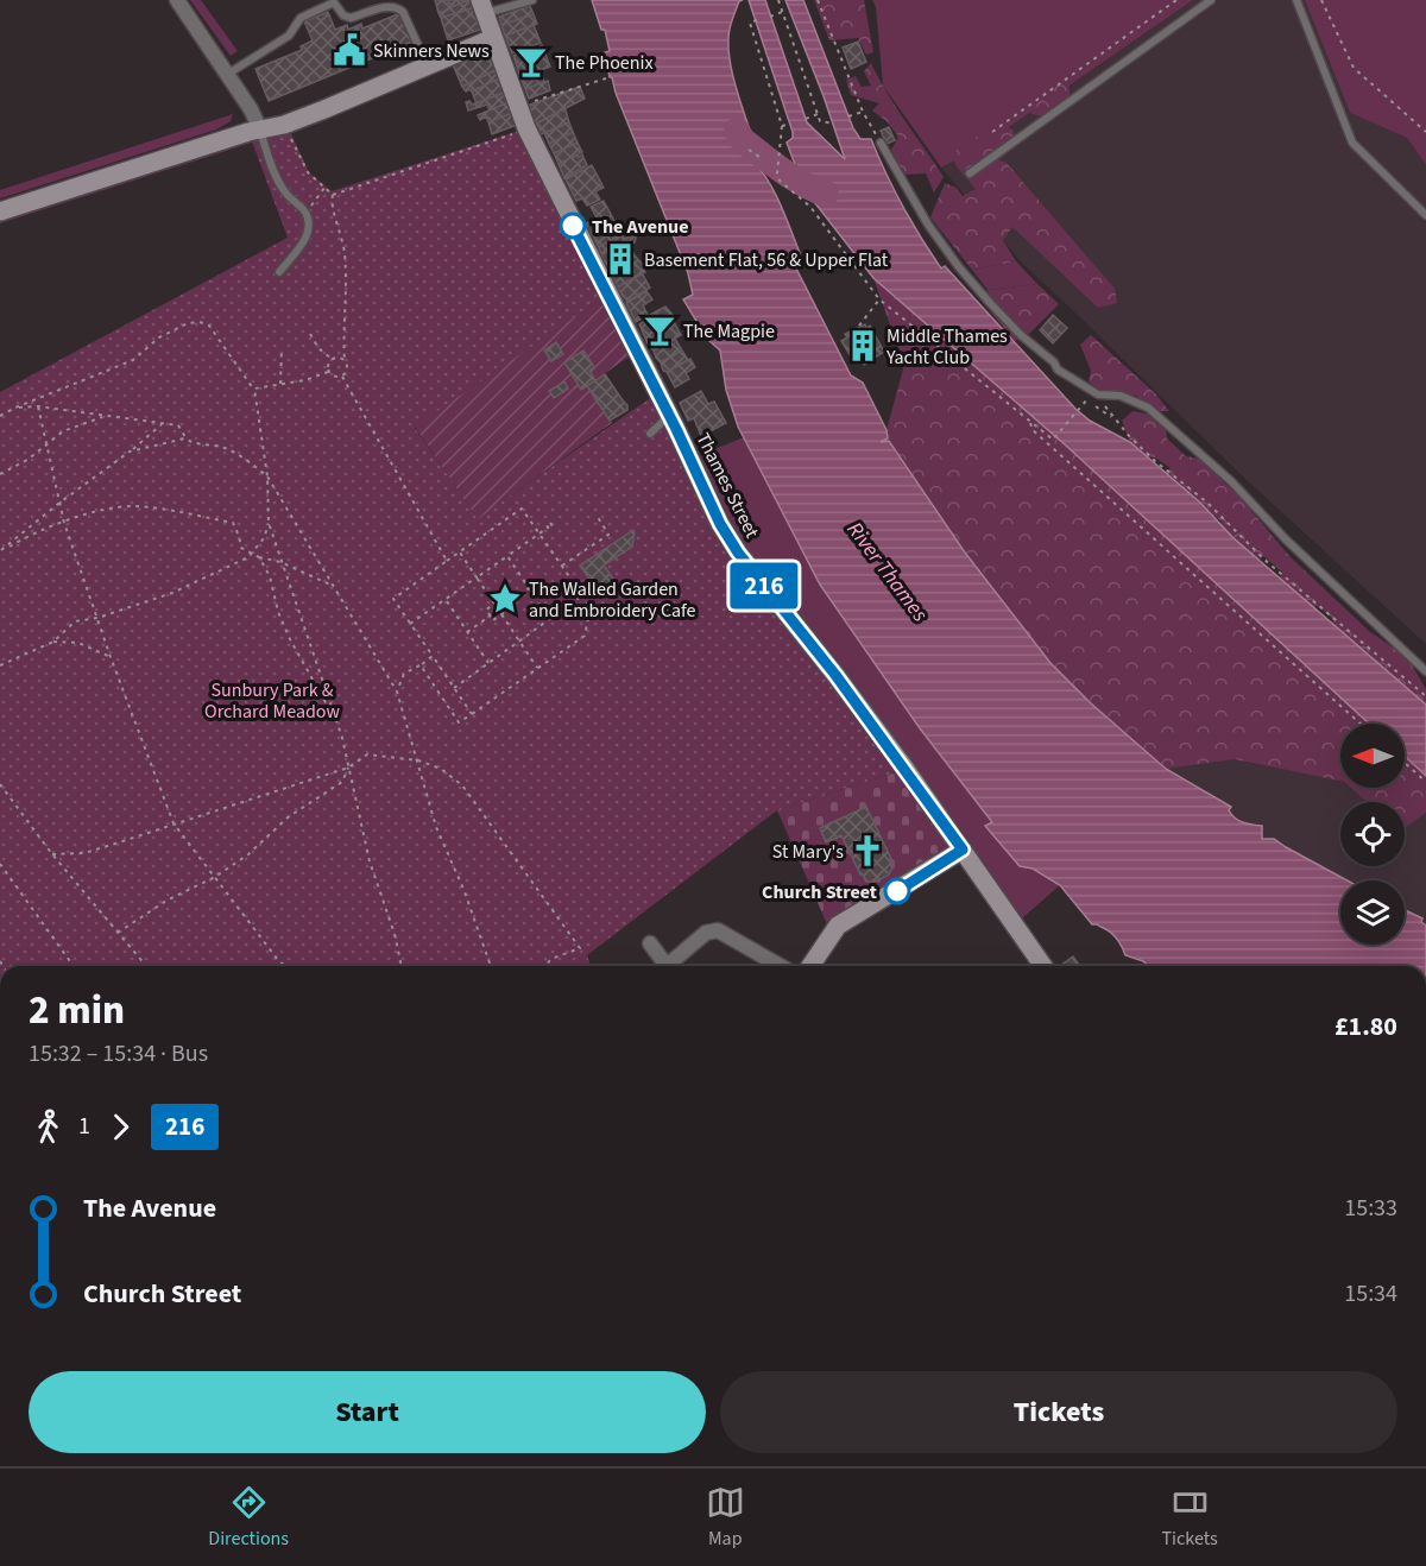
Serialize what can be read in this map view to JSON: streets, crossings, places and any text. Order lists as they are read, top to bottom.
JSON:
{
  "streets": {
    "street": ["Thames Street"]
  },
  "water": ["River Thames"],
  "parks": ["Sunbury Park & Orchard Meadow"],
  "places": {
    "public building": ["Skinners News"],
    "bar": ["The Phoenix", "The Magpie"],
    "other": ["The Avenue", "Church Street"],
    "building": ["Basement Flat, 56 & Upper Flat", "Middle Thames Yacht Club"],
    "place": ["The Walled Garden and Embroidery Cafe"],
    "church": ["St Mary's"]
  },
  "lines": ["bus line 216"],
  "north": "left",
  "page": {
    "on_map": "216",
    "heading": ["2 min", "15:32 – 15:34 · Bus", "£1.80"],
    "legs": ["1", "216"],
    "list": [
      {
        "name": "The Avenue",
        "value": "15:33"
      },
      {
        "name": "Church Street",
        "value": "15:34"
      }
    ],
    "buttons": ["Start", "Tickets"],
    "tabs": ["Directions", "Map", "Tickets"]
  }
}
